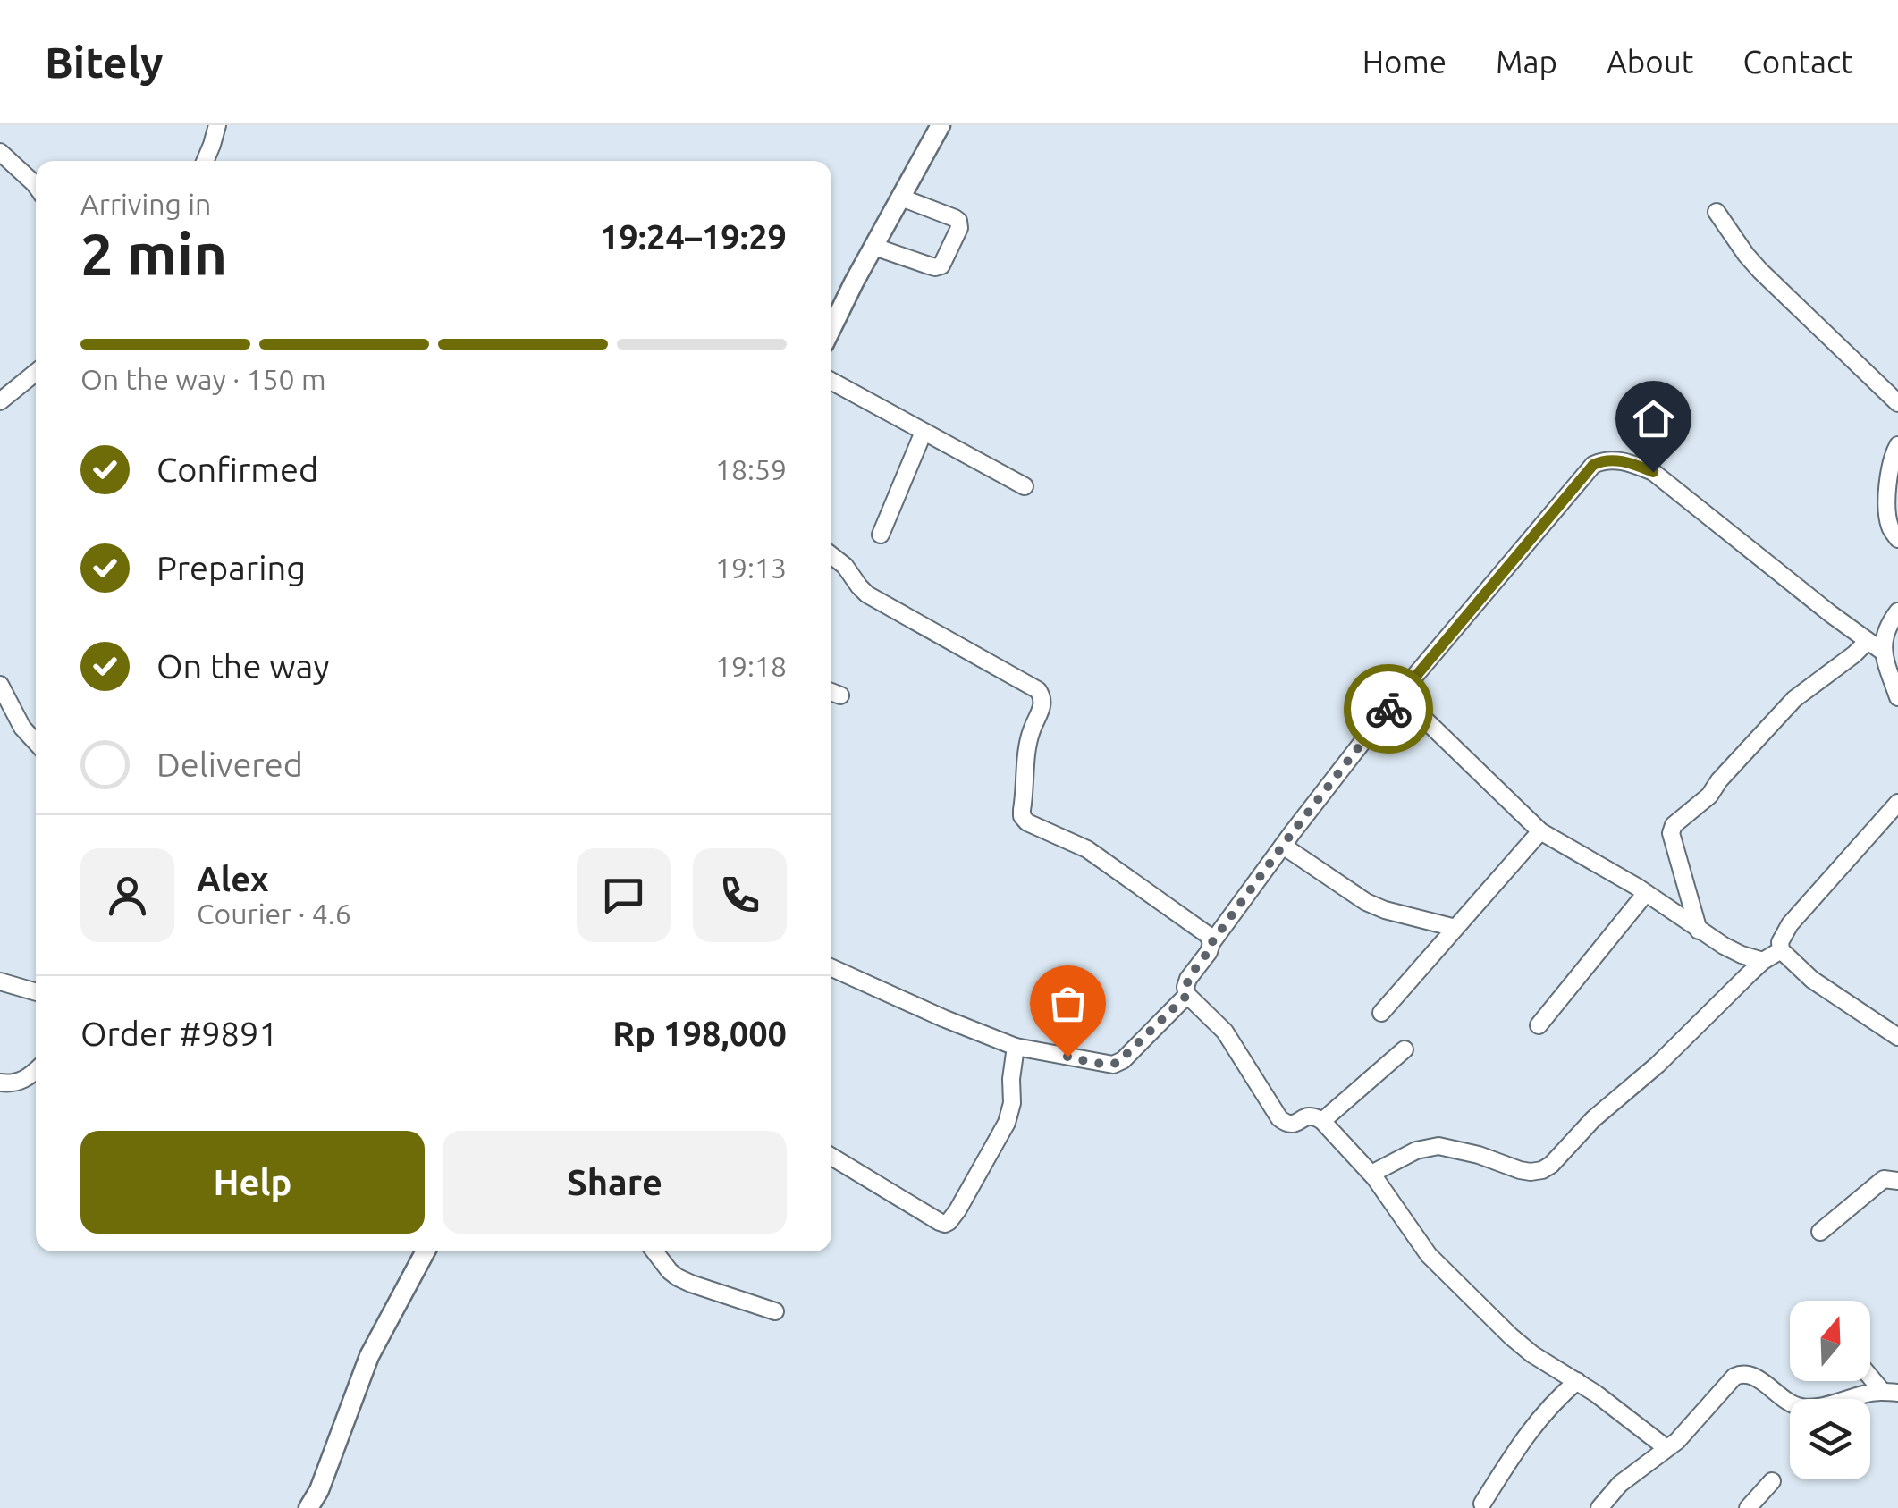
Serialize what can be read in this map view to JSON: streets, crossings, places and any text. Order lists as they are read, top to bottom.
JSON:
{
  "north": "top",
  "page": {
    "header": "Bitely",
    "nav": [
      "Home",
      "Map",
      "About",
      "Contact"
    ],
    "heading": ["2 min", "Arriving in", "19:24–19:29"],
    "panel": [
      "Alex",
      "Courier · 4.6",
      "Order #9891",
      "Rp 198,000"
    ],
    "bar": "On the way · 150 m",
    "list": [
      ["Confirmed", "18:59"],
      ["Preparing", "19:13"],
      ["On the way", "19:18"],
      "Delivered"
    ],
    "buttons": ["Help", "Share"]
  }
}
